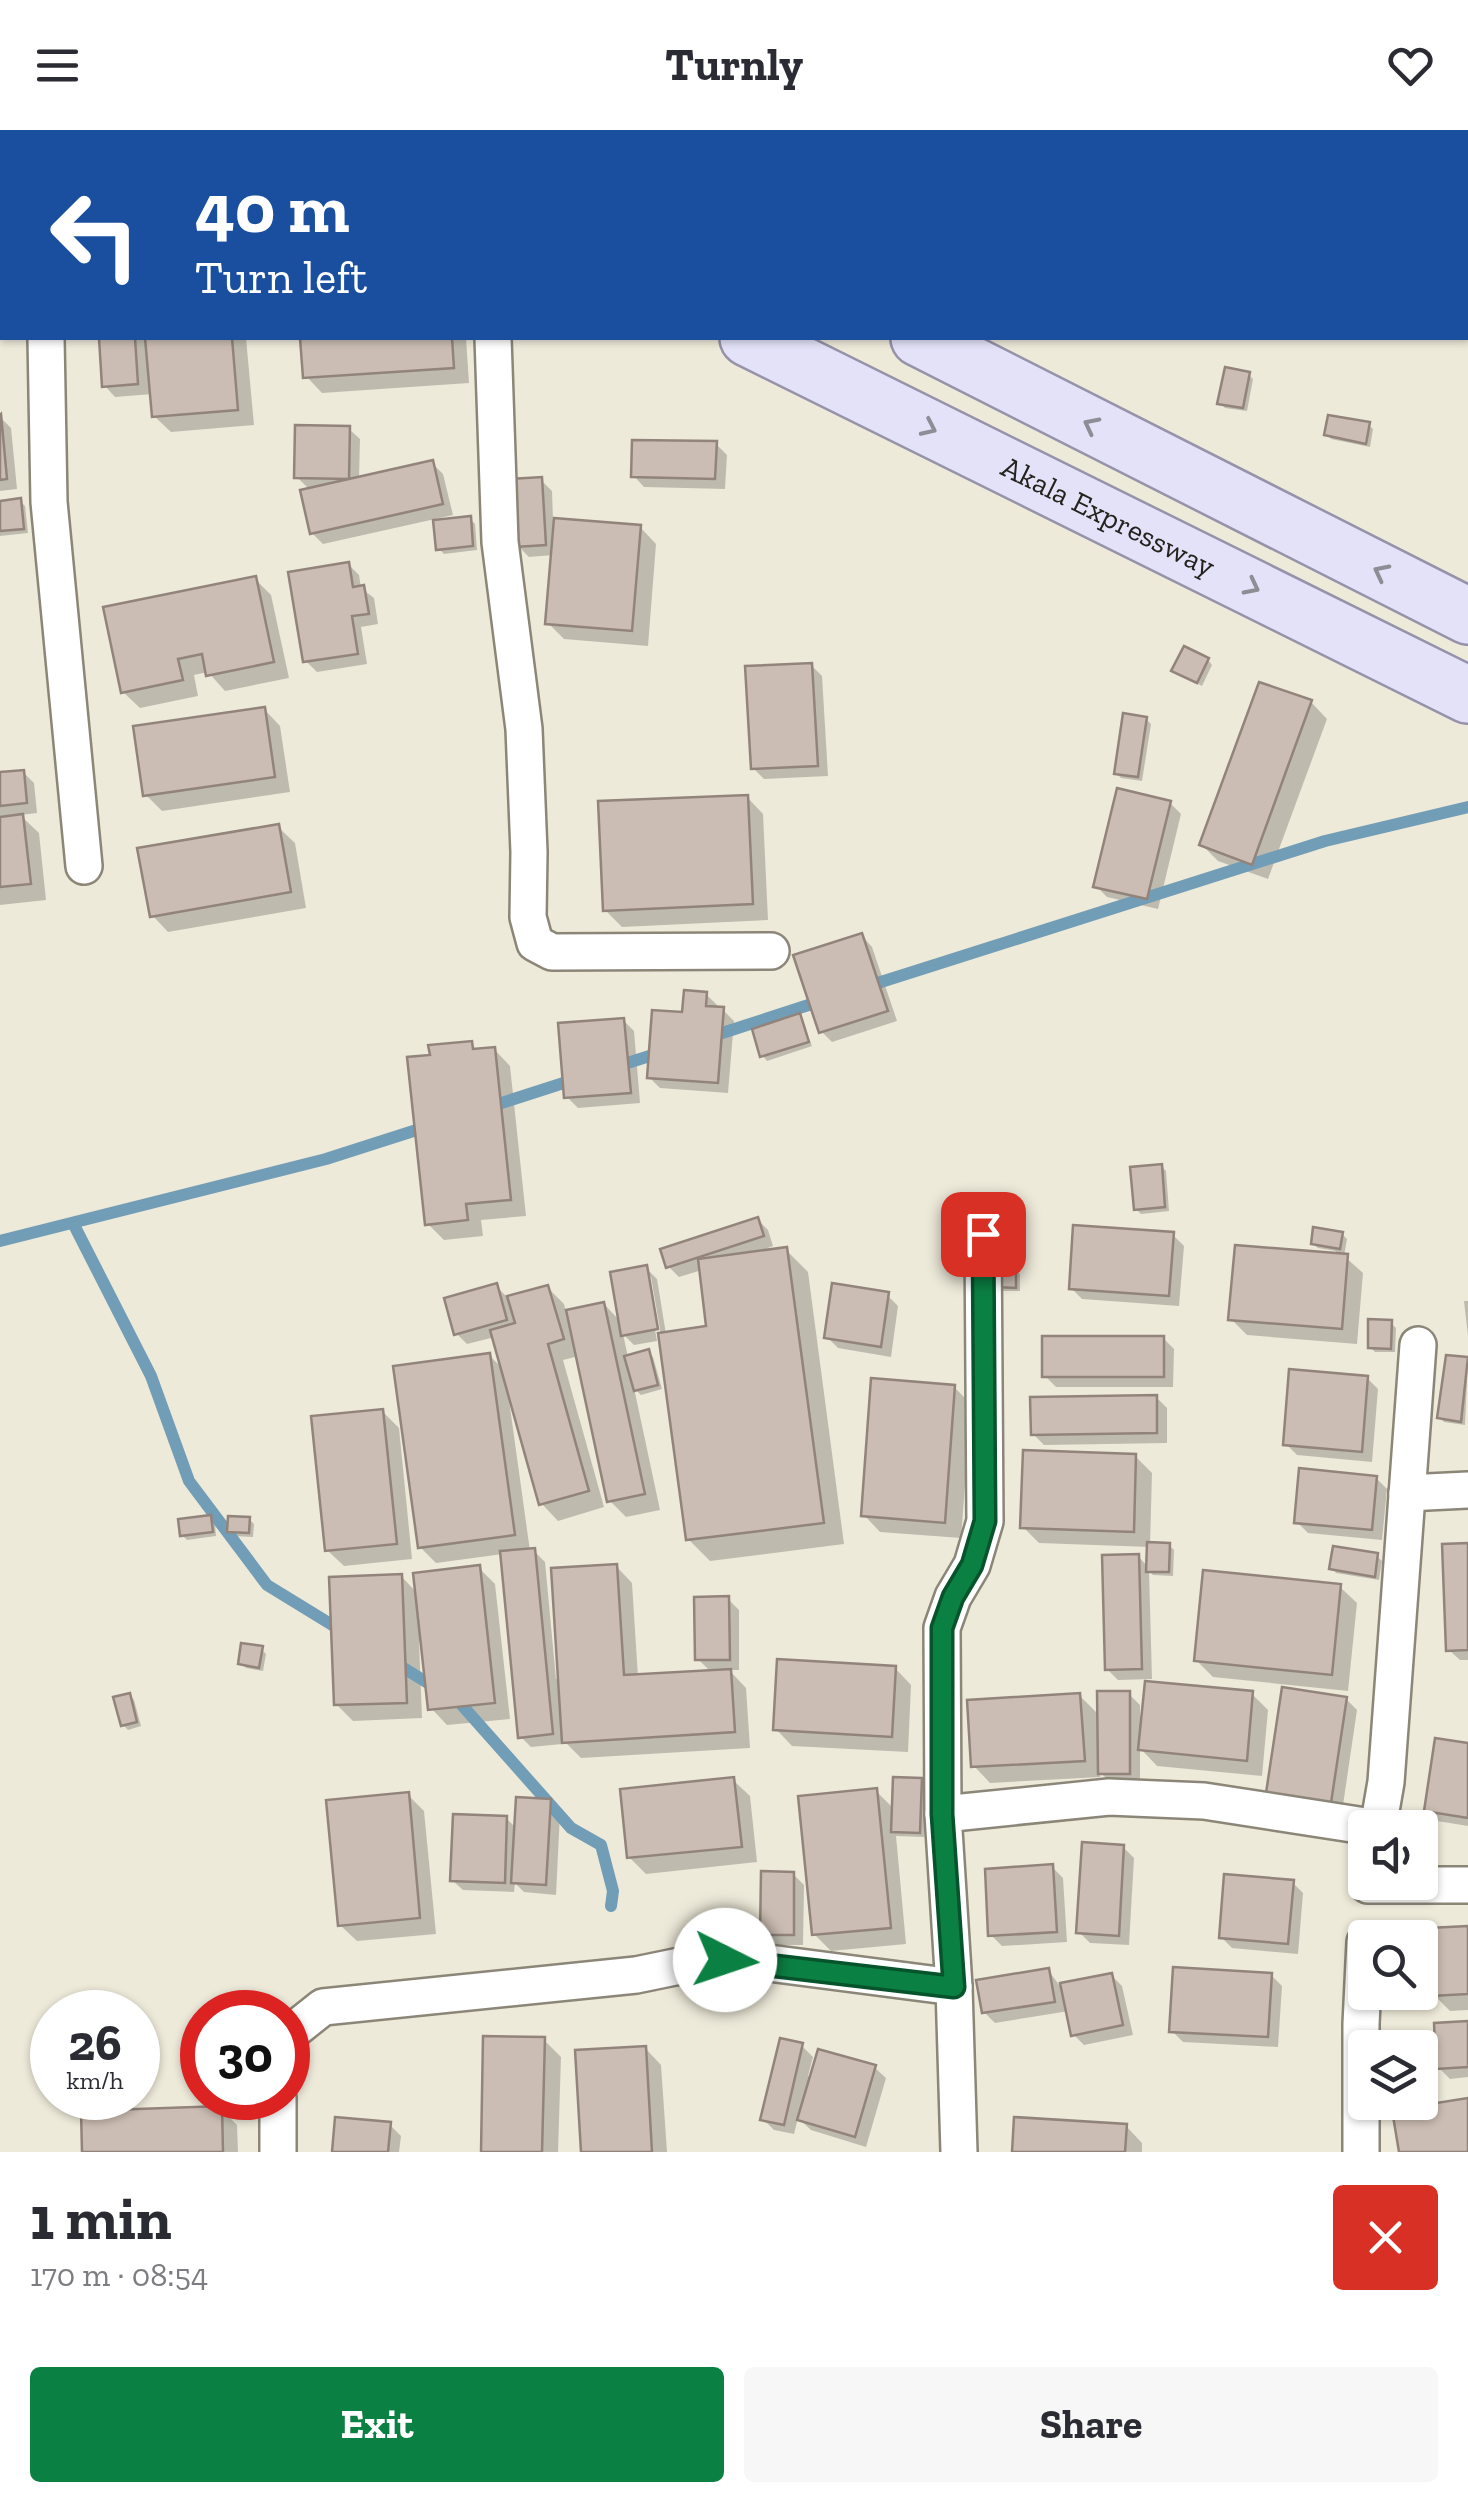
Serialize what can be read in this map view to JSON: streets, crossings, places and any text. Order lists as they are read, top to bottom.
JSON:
{
  "streets": {
    "main road": ["Akala Expressway"]
  },
  "page": {
    "header": "Turnly",
    "turn": ["40 m", "Turn left"],
    "speed": "26 km/h",
    "limit": "30",
    "heading": ["1 min", "170 m · 08:54"],
    "buttons": ["Exit", "Share"]
  }
}
